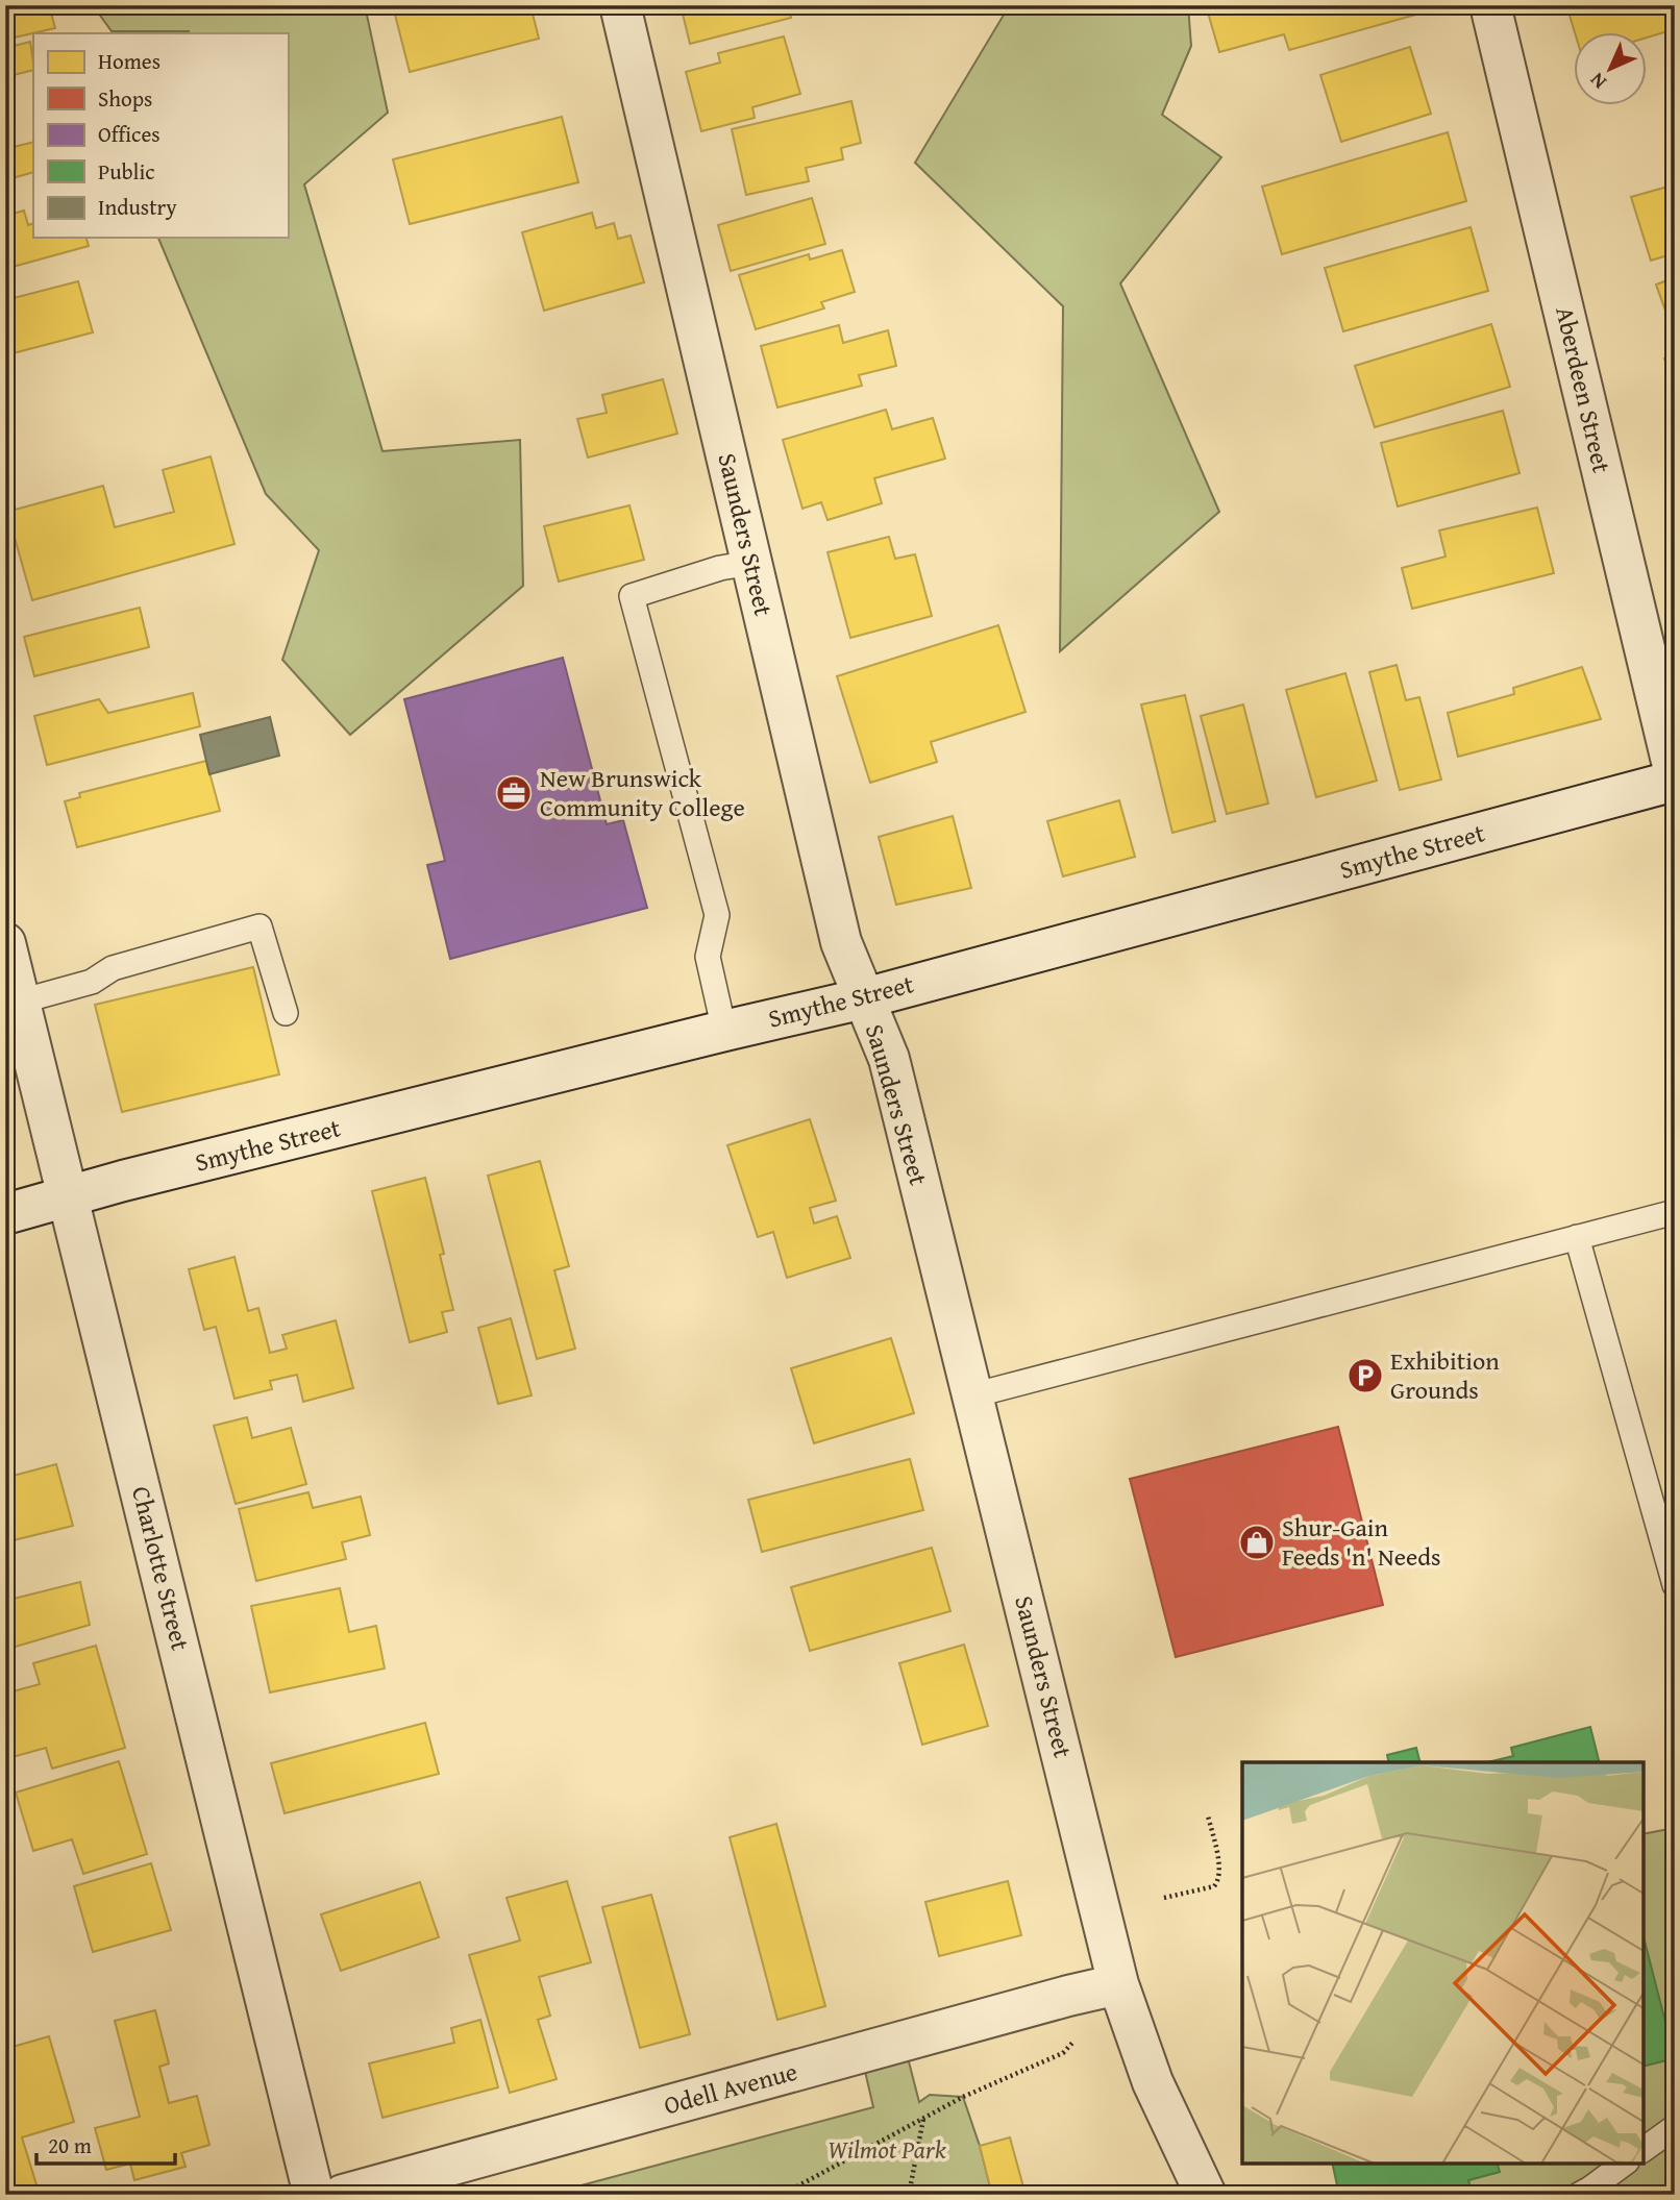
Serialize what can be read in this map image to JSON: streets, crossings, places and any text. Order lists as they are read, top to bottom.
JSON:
{
  "streets": {
    "street": [
      "Aberdeen Street",
      "Saunders Street",
      "Smythe Street",
      "Charlotte Street",
      "Odell Avenue"
    ]
  },
  "crossings": [
    ["Saunders Street", "Smythe Street"],
    ["Saunders Street", "Odell Avenue"],
    ["Smythe Street", "Charlotte Street"]
  ],
  "parks": ["Wilmot Park"],
  "places": {
    "office": ["New Brunswick Community College"],
    "parking": ["Exhibition Grounds"],
    "shop": ["Shur-Gain Feeds 'n' Needs"]
  },
  "legend": [
    "Homes",
    "Shops",
    "Offices",
    "Public",
    "Industry"
  ],
  "scale_bar": "20 m",
  "north": "bottom left"
}
